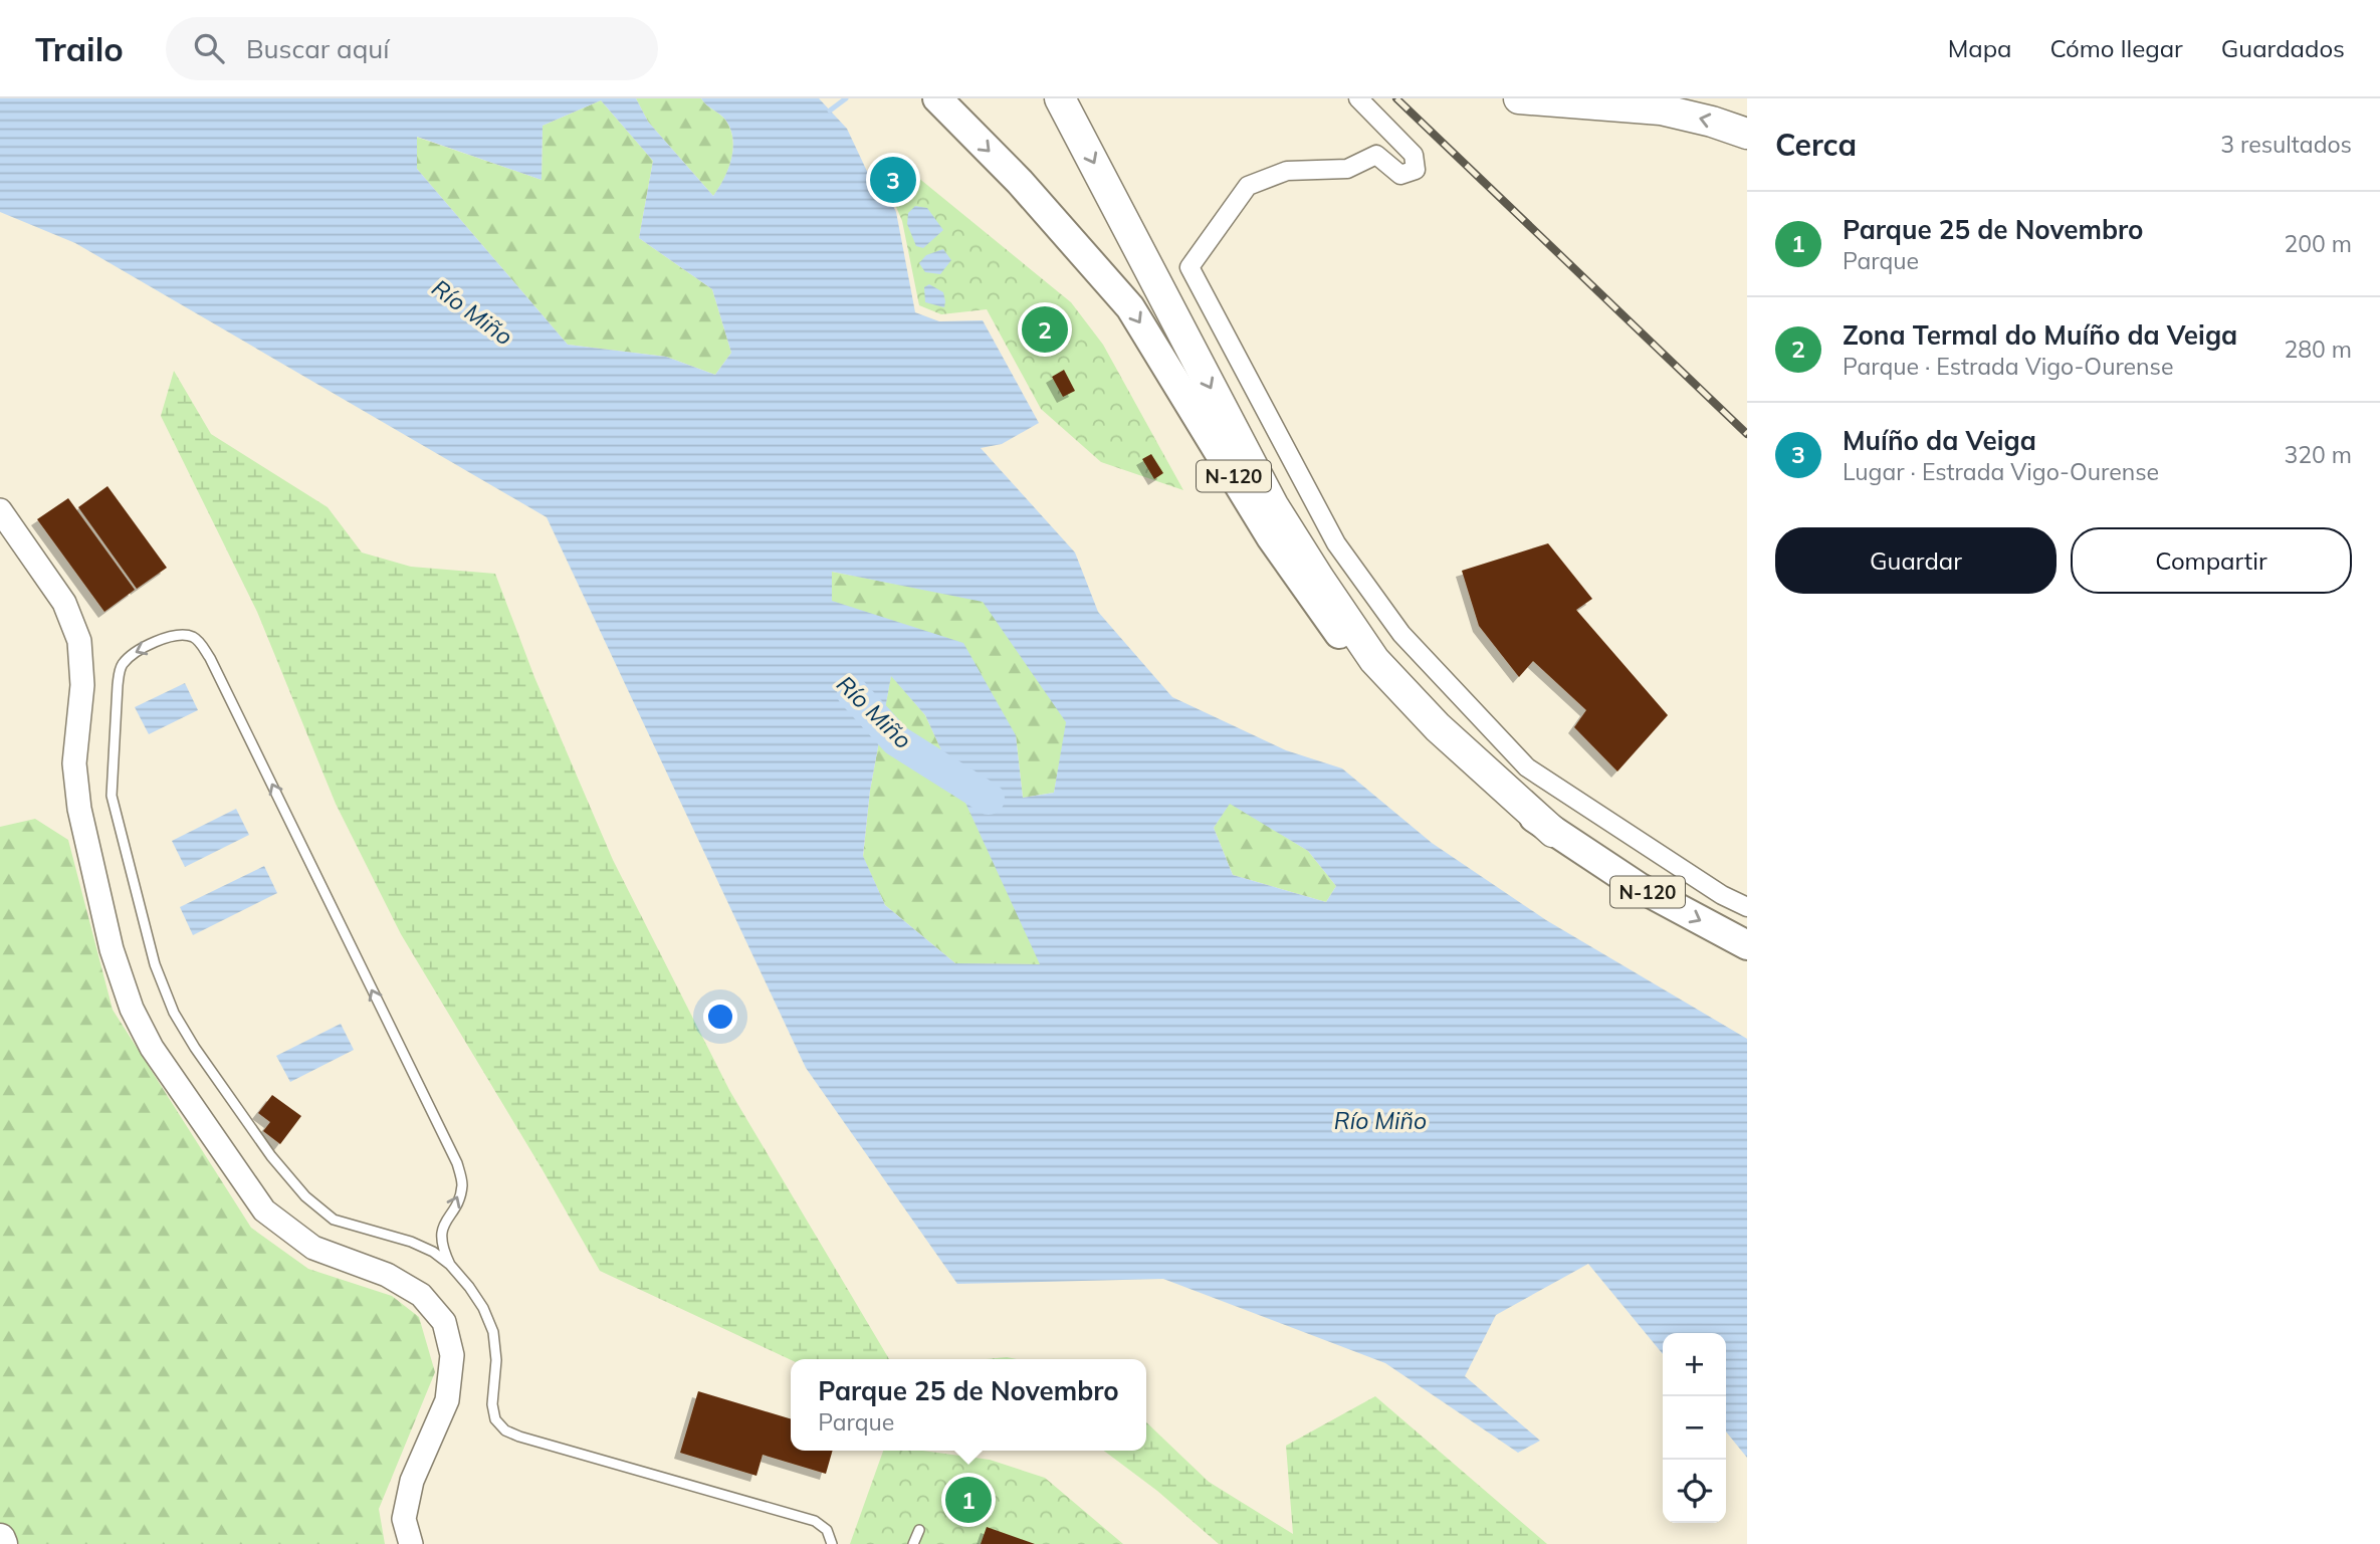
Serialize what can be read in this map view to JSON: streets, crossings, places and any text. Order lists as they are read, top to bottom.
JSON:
{
  "streets": {
    "highway": ["N-120"]
  },
  "water": ["Río Miño"],
  "page": {
    "header": "Trailo",
    "search": "Buscar aquí",
    "nav": ["Mapa", "Cómo llegar", "Guardados"],
    "heading": ["Cerca", "3 resultados"],
    "pins": ["3", "2", "1"],
    "list": [
      {
        "mark": "1",
        "name": "Parque 25 de Novembro",
        "note": "Parque",
        "value": "200 m"
      },
      {
        "mark": "2",
        "name": "Zona Termal do Muíño da Veiga",
        "note": "Parque · Estrada Vigo-Ourense",
        "value": "280 m"
      },
      {
        "mark": "3",
        "name": "Muíño da Veiga",
        "note": "Lugar · Estrada Vigo-Ourense",
        "value": "320 m"
      }
    ],
    "buttons": ["Guardar", "Compartir"],
    "map_buttons": ["+", "−"],
    "popup": ["Parque 25 de Novembro", "Parque"]
  }
}
